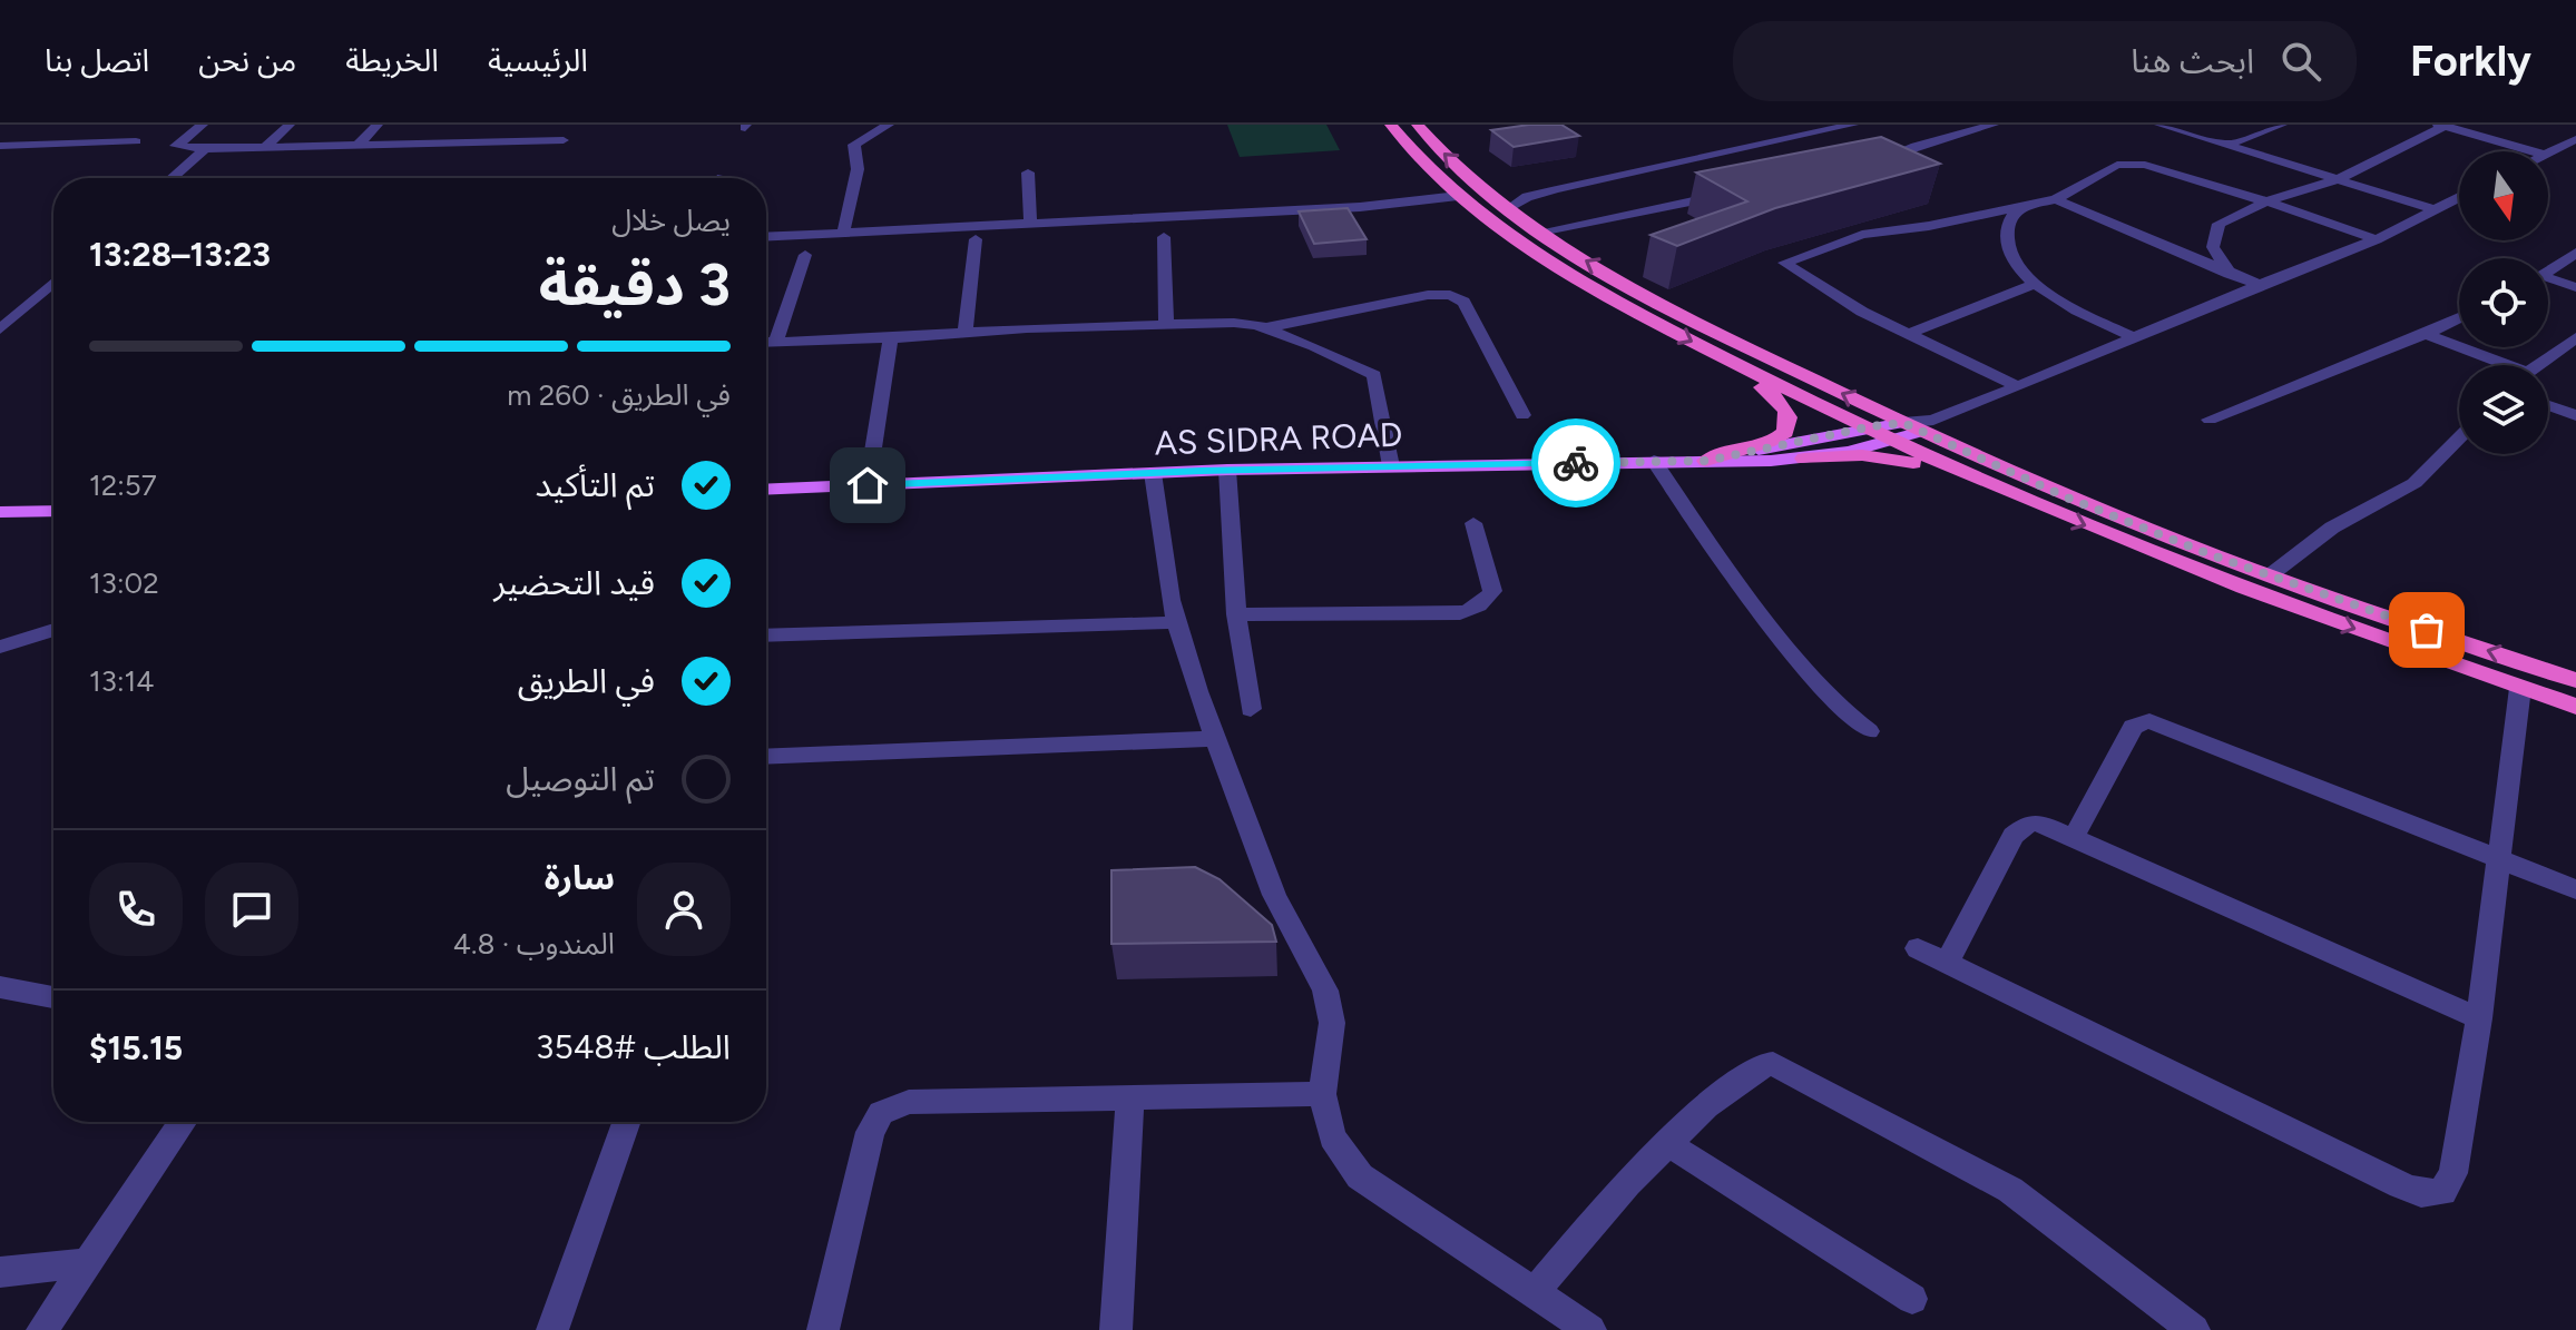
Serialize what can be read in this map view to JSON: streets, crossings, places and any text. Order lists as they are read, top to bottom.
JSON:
{
  "streets": {
    "main road": ["AS SIDRA ROAD"]
  },
  "north": "bottom",
  "page": {
    "header": "Forkly",
    "search": "ابحث هنا",
    "nav": [
      "الرئيسية",
      "الخريطة",
      "من نحن",
      "اتصل بنا"
    ],
    "heading": ["3 دقيقة", "يصل خلال", "13:23–13:28"],
    "panel": [
      "سارة",
      "المندوب · 4.8",
      "الطلب #3548",
      "$15.15"
    ],
    "bar": "في الطريق · 260 m",
    "list": [
      ["تم التأكيد", "12:57"],
      ["قيد التحضير", "13:02"],
      ["في الطريق", "13:14"],
      "تم التوصيل"
    ]
  }
}
